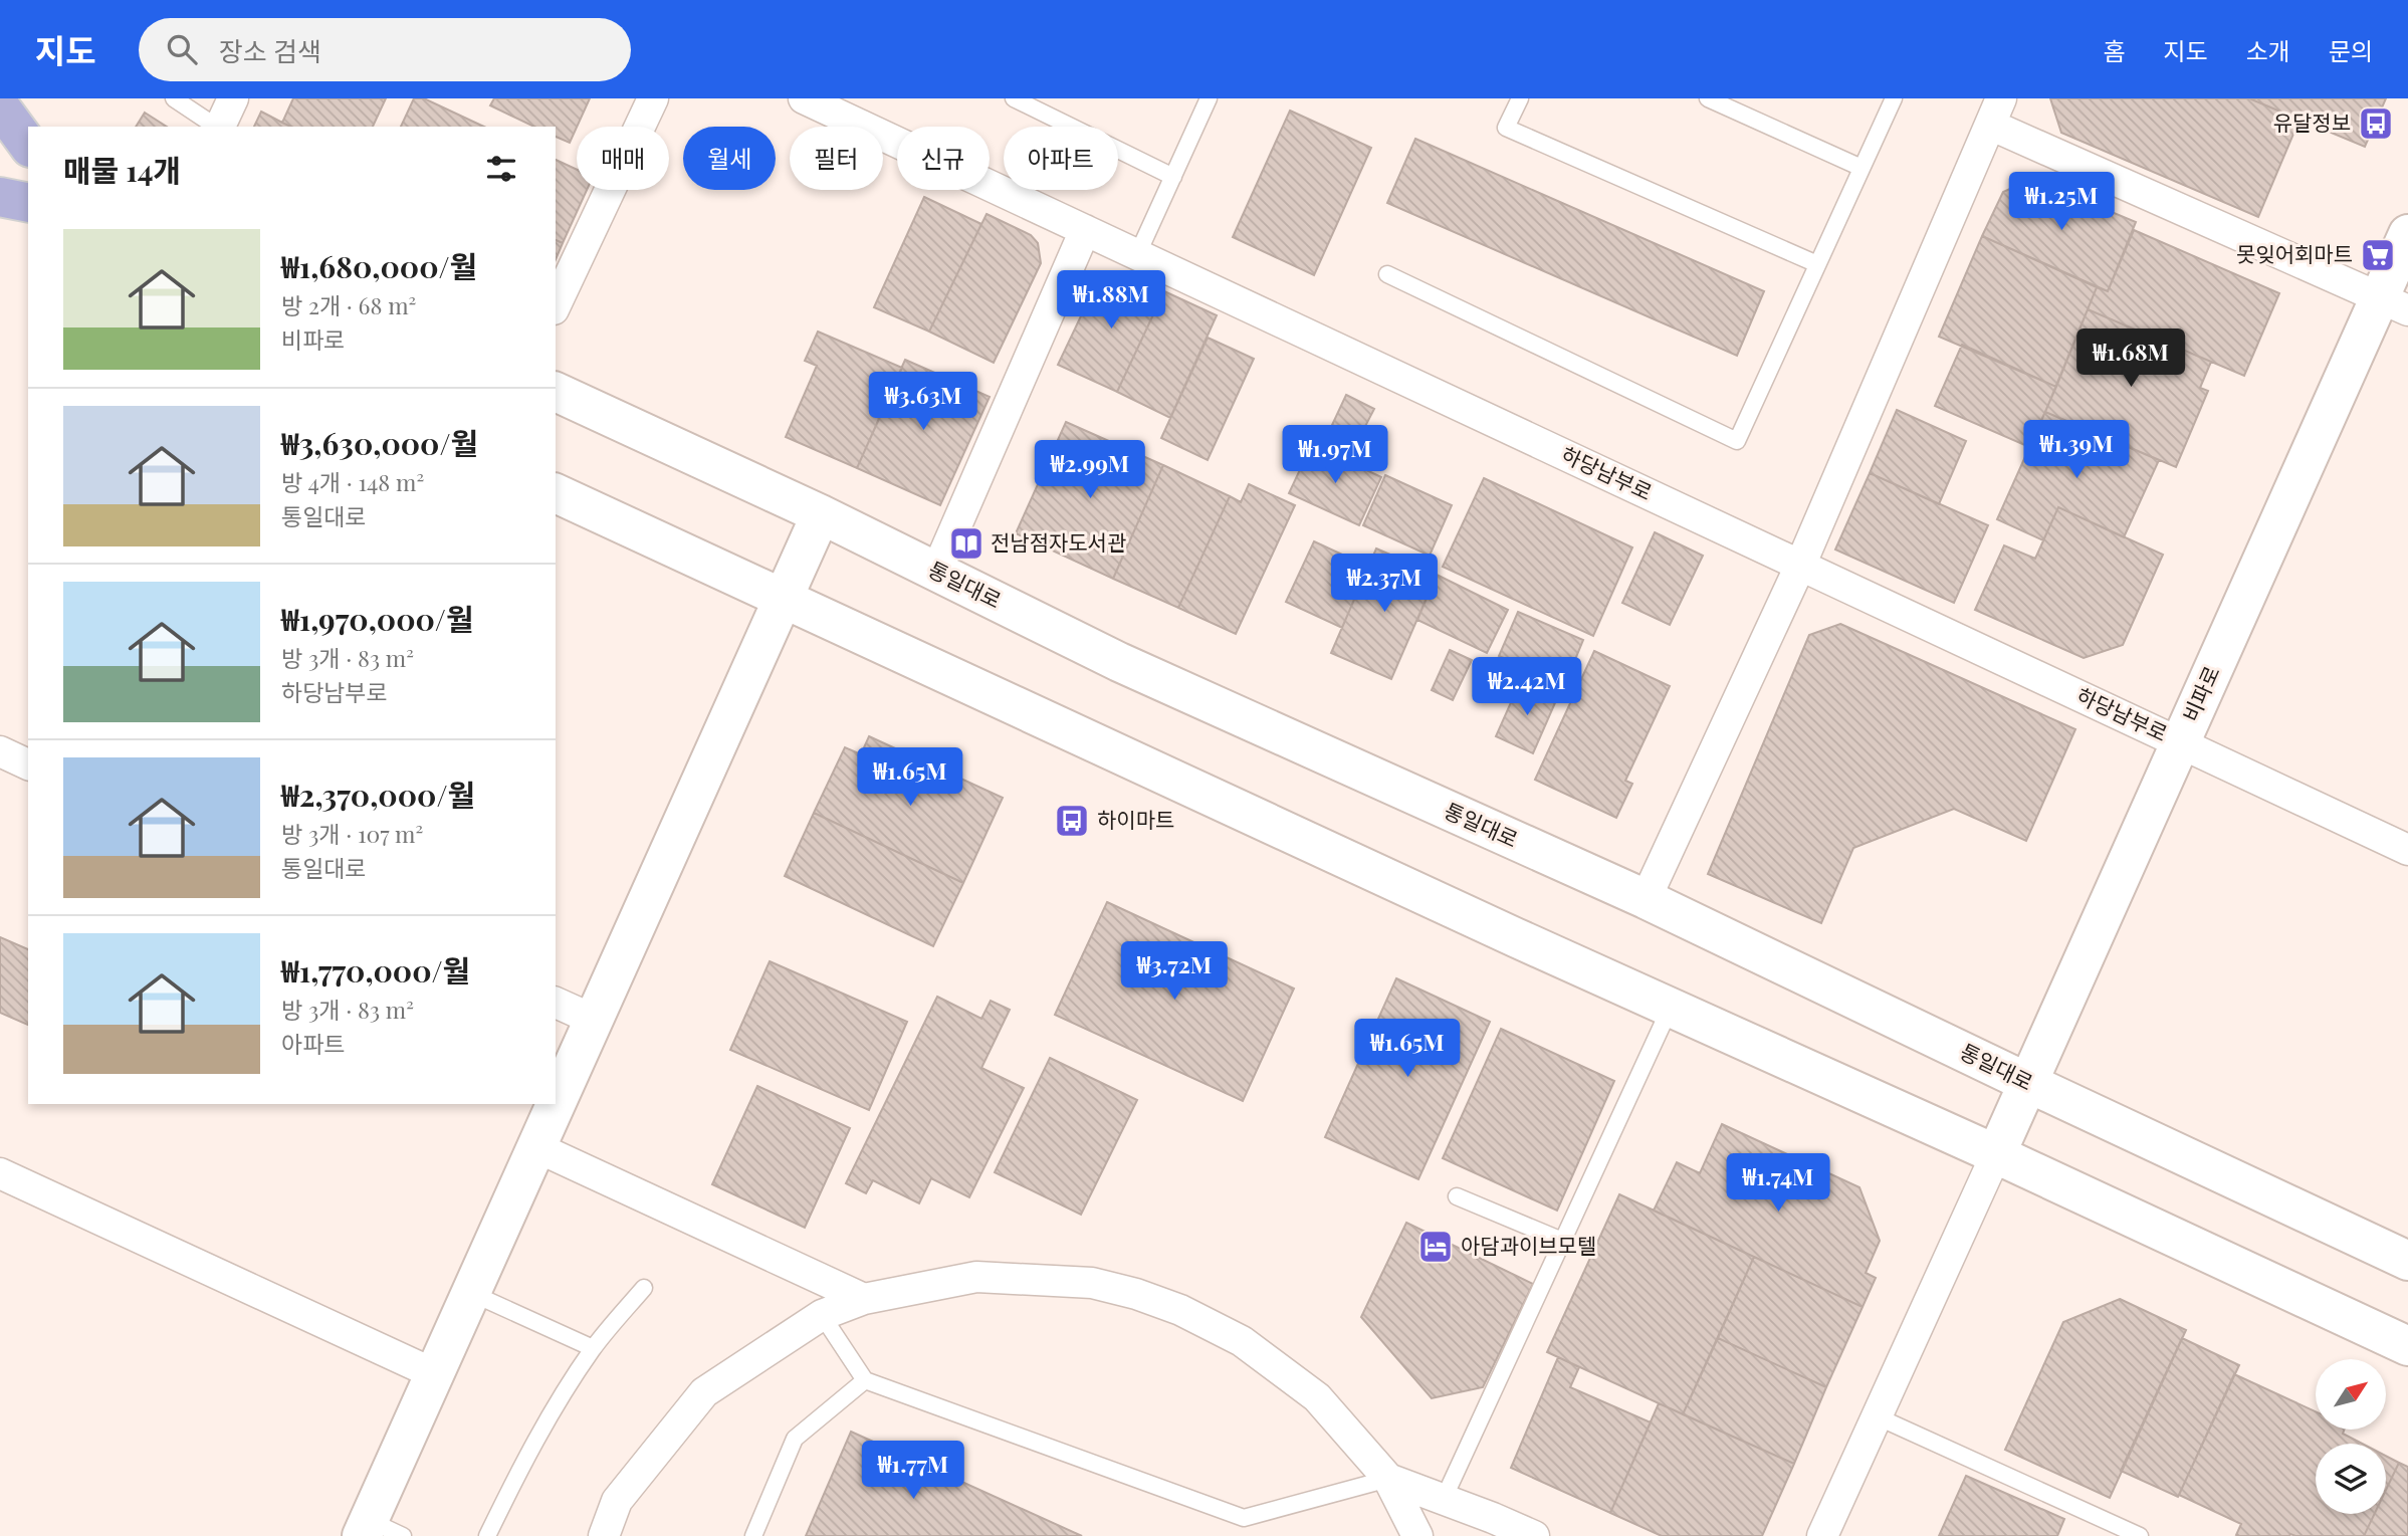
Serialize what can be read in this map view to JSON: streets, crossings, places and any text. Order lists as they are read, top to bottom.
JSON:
{
  "streets": {
    "street": ["하당남부로", "통일대로", "비파로"]
  },
  "crossings": [
    ["하당남부로", "비파로"],
    ["통일대로", "비파로"]
  ],
  "places": {
    "bus stop": ["유달정보", "하이마트"],
    "supermarket": ["못잊어회마트"],
    "library": ["전남점자도서관"],
    "hotel": ["아담과이브모텔"]
  },
  "north": "top right",
  "page": {
    "header": "지도",
    "search": "장소 검색",
    "nav": [
      "홈",
      "지도",
      "소개",
      "문의"
    ],
    "chip": [
      "매매",
      "월세",
      "필터",
      "신규",
      "아파트"
    ],
    "heading": "매물 14개",
    "price": [
      "₩1.25M",
      "₩1.88M",
      "₩1.68M",
      "₩3.63M",
      "₩1.39M",
      "₩1.97M",
      "₩2.99M",
      "₩2.37M",
      "₩2.42M",
      "₩1.65M",
      "₩3.72M",
      "₩1.65M",
      "₩1.74M",
      "₩1.77M"
    ],
    "list": [
      {
        "name": "₩1,680,000/월",
        "note": "방 2개 · 68 m² · 비파로"
      },
      {
        "name": "₩3,630,000/월",
        "note": "방 4개 · 148 m² · 통일대로"
      },
      {
        "name": "₩1,970,000/월",
        "note": "방 3개 · 83 m² · 하당남부로"
      },
      {
        "name": "₩2,370,000/월",
        "note": "방 3개 · 107 m² · 통일대로"
      },
      {
        "name": "₩1,770,000/월",
        "note": "방 3개 · 83 m² · 아파트"
      }
    ]
  }
}
